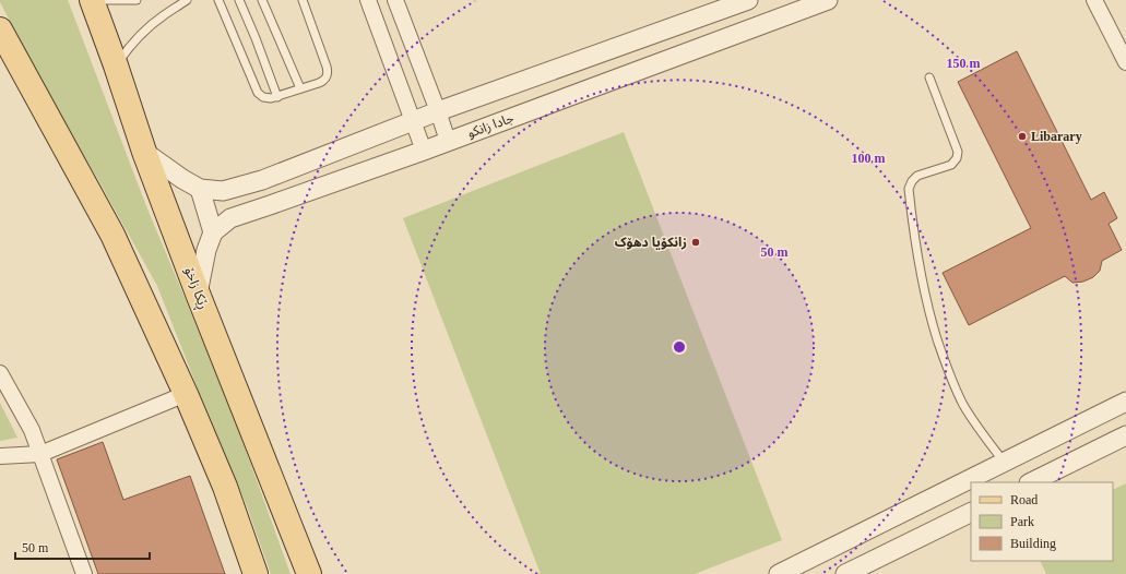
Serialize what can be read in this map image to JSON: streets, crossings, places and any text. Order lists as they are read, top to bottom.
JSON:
{
  "streets": {
    "main road": ["ڕێکا زاخۆ"],
    "street": ["جادا زانکو"]
  },
  "crossings": [
    ["جادا زانکو", "ڕێکا زاخۆ"]
  ],
  "places": ["Libarary", "زانکۆیا دهۆک"],
  "legend": ["Road", "Park", "Building"],
  "scale_bar": "50 m",
  "rings": ["150 m", "100 m", "50 m"]
}
